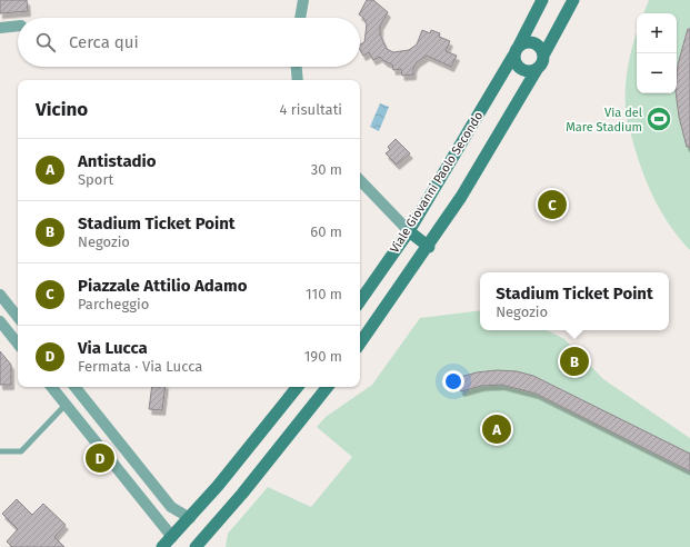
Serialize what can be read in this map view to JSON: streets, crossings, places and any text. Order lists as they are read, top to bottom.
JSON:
{
  "streets": {
    "main road": ["Viale Giovanni Paolo Secondo"]
  },
  "places": {
    "sports": ["Via del Mare Stadium"]
  },
  "page": {
    "map_buttons": ["+", "−"],
    "search": "Cerca qui",
    "heading": ["Vicino", "4 risultati"],
    "list": [
      {
        "mark": "A",
        "name": "Antistadio",
        "note": "Sport",
        "value": "30 m"
      },
      {
        "mark": "B",
        "name": "Stadium Ticket Point",
        "note": "Negozio",
        "value": "60 m"
      },
      {
        "mark": "C",
        "name": "Piazzale Attilio Adamo",
        "note": "Parcheggio",
        "value": "110 m"
      },
      {
        "mark": "D",
        "name": "Via Lucca",
        "note": "Fermata · Via Lucca",
        "value": "190 m"
      }
    ],
    "pins": [
      "C",
      "B",
      "A",
      "D"
    ],
    "popup": ["Stadium Ticket Point", "Negozio"]
  }
}
